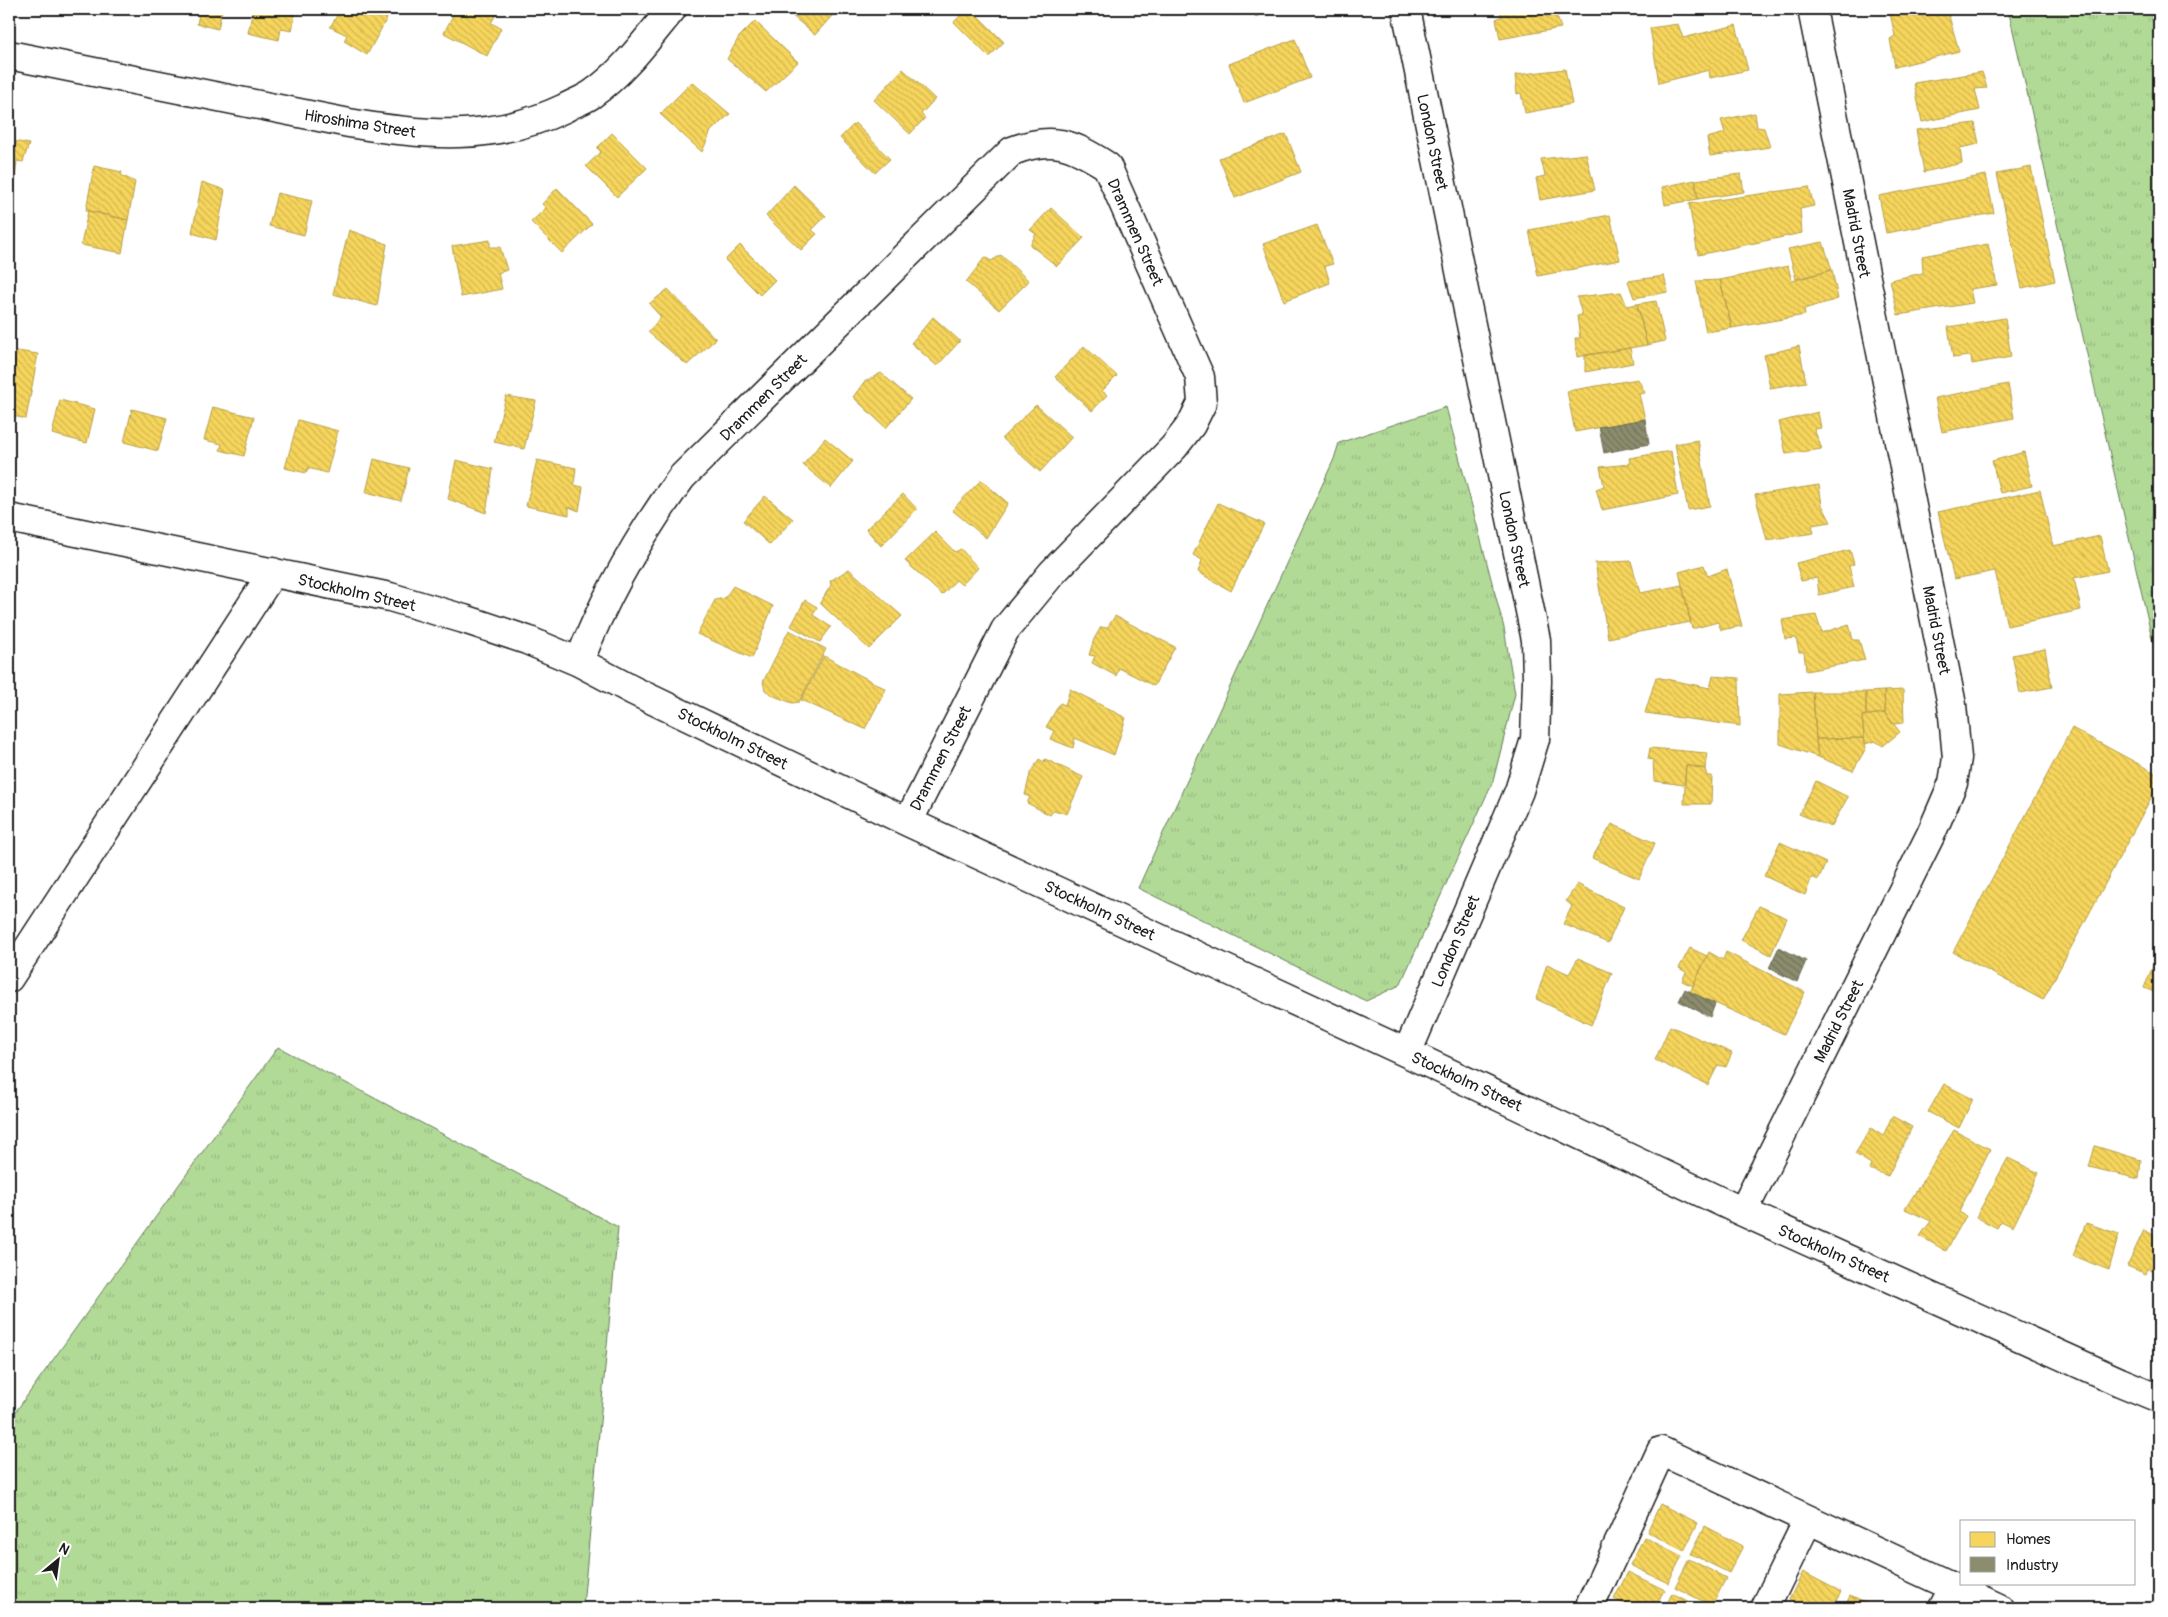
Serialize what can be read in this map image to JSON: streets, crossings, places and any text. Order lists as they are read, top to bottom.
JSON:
{
  "streets": {
    "street": [
      "Hiroshima Street",
      "London Street",
      "Drammen Street",
      "Madrid Street",
      "Stockholm Street"
    ]
  },
  "crossings": [
    ["London Street", "Stockholm Street"],
    ["Drammen Street", "Stockholm Street"],
    ["Madrid Street", "Stockholm Street"]
  ],
  "legend": ["Homes", "Industry"],
  "north": "top right"
}
